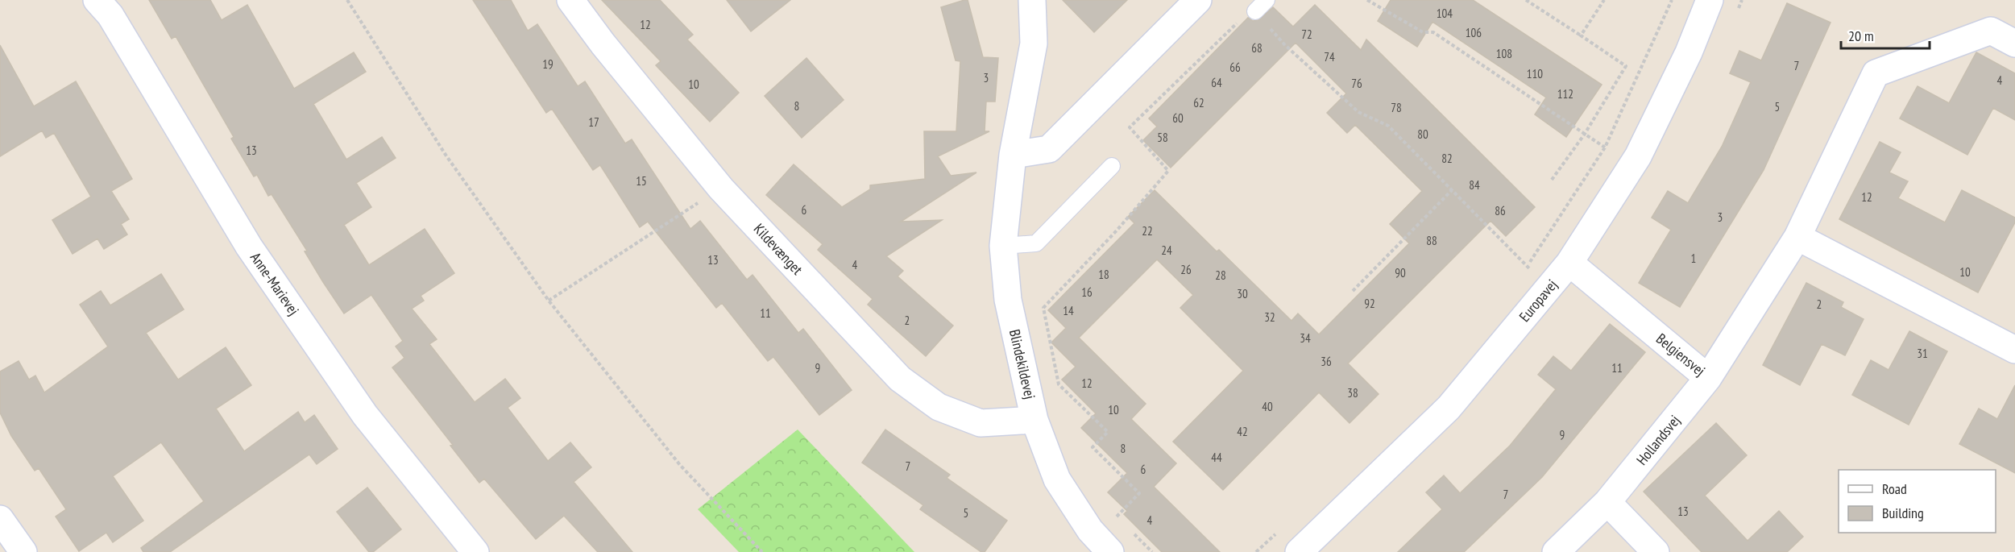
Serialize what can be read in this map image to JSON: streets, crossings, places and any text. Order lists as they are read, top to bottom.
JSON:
{
  "streets": {
    "street": [
      "Kildevænget",
      "Anne-Marievej",
      "Europavej",
      "Belgiensvej",
      "Blindekildevej",
      "Hollandsvej"
    ]
  },
  "crossings": [
    ["Kildevænget", "Blindekildevej"],
    ["Europavej", "Belgiensvej"],
    ["Belgiensvej", "Hollandsvej"]
  ],
  "house_numbers": [
    "104",
    "12",
    "106",
    "72",
    "68",
    "108",
    "74",
    "19",
    "7",
    "66",
    "110",
    "3",
    "4",
    "64",
    "76",
    "10",
    "112",
    "62",
    "8",
    "5",
    "78",
    "60",
    "17",
    "80",
    "58",
    "13",
    "82",
    "15",
    "84",
    "12",
    "6",
    "86",
    "3",
    "22",
    "88",
    "24",
    "1",
    "13",
    "4",
    "26",
    "10",
    "90",
    "18",
    "28",
    "16",
    "30",
    "92",
    "2",
    "14",
    "11",
    "32",
    "2",
    "34",
    "31",
    "36",
    "9",
    "11",
    "12",
    "38",
    "40",
    "10",
    "42",
    "9",
    "8",
    "44",
    "7",
    "6",
    "7",
    "13",
    "5",
    "4"
  ],
  "legend": ["Road", "Building"],
  "scale_bar": "20 m"
}
